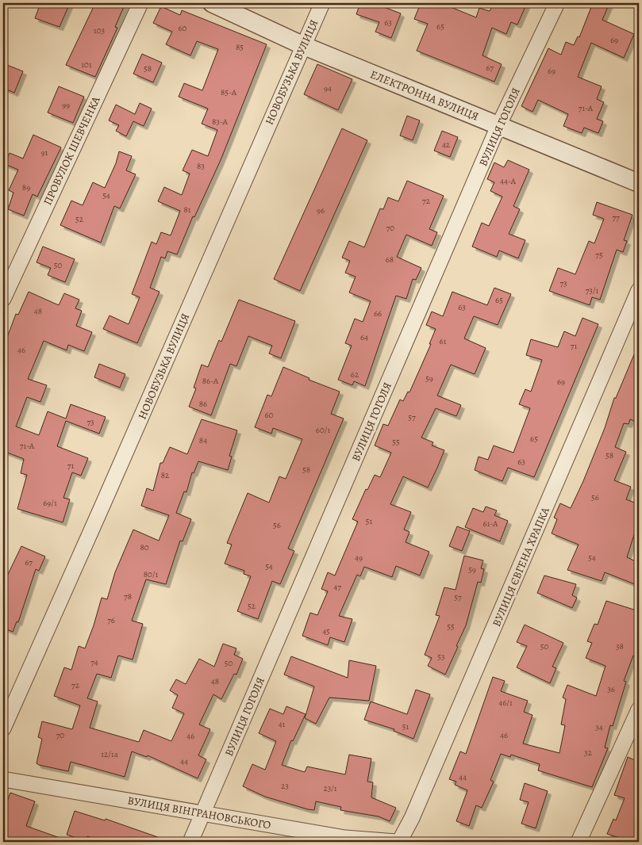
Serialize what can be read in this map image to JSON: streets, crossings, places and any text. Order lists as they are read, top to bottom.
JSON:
{
  "streets": {
    "street": [
      "НОВОБУЗЬКА ВУЛИЦЯ",
      "ЕЛЕКТРОННА ВУЛИЦЯ",
      "ВУЛИЦЯ ГОГОЛЯ",
      "ПРОВУЛОК ШЕВЧЕНКА",
      "ВУЛИЦЯ ЄВГЕНА ХРАПКА",
      "ВУЛИЦЯ ВІНГРАНОВСЬКОГО"
    ]
  },
  "crossings": [
    ["НОВОБУЗЬКА ВУЛИЦЯ", "ЕЛЕКТРОННА ВУЛИЦЯ"],
    ["ЕЛЕКТРОННА ВУЛИЦЯ", "ВУЛИЦЯ ГОГОЛЯ"],
    ["ВУЛИЦЯ ГОГОЛЯ", "ВУЛИЦЯ ВІНГРАНОВСЬКОГО"],
    ["ВУЛИЦЯ ЄВГЕНА ХРАПКА", "ВУЛИЦЯ ВІНГРАНОВСЬКОГО"]
  ],
  "house_numbers": [
    "63",
    "65",
    "60",
    "103",
    "69",
    "85",
    "101",
    "67",
    "58",
    "69",
    "94",
    "85-А",
    "99",
    "71-А",
    "83-А",
    "42",
    "91",
    "83",
    "44-А",
    "89",
    "54",
    "72",
    "81",
    "96",
    "77",
    "52",
    "70",
    "75",
    "68",
    "50",
    "73",
    "73/1",
    "65",
    "63",
    "48",
    "66",
    "64",
    "61",
    "71",
    "46",
    "62",
    "59",
    "86-А",
    "69",
    "86",
    "60",
    "57",
    "73",
    "60/1",
    "65",
    "84",
    "55",
    "71-А",
    "58",
    "63",
    "71",
    "58",
    "82",
    "56",
    "69/1",
    "51",
    "61-А",
    "56",
    "80",
    "49",
    "54",
    "67",
    "54",
    "59",
    "80/1",
    "47",
    "78",
    "57",
    "52",
    "76",
    "55",
    "45",
    "50",
    "38",
    "53",
    "74",
    "50",
    "48",
    "72",
    "36",
    "46/1",
    "41",
    "51",
    "34",
    "70",
    "46",
    "46",
    "32",
    "12/1а",
    "44",
    "44",
    "23",
    "23/1"
  ]
}
